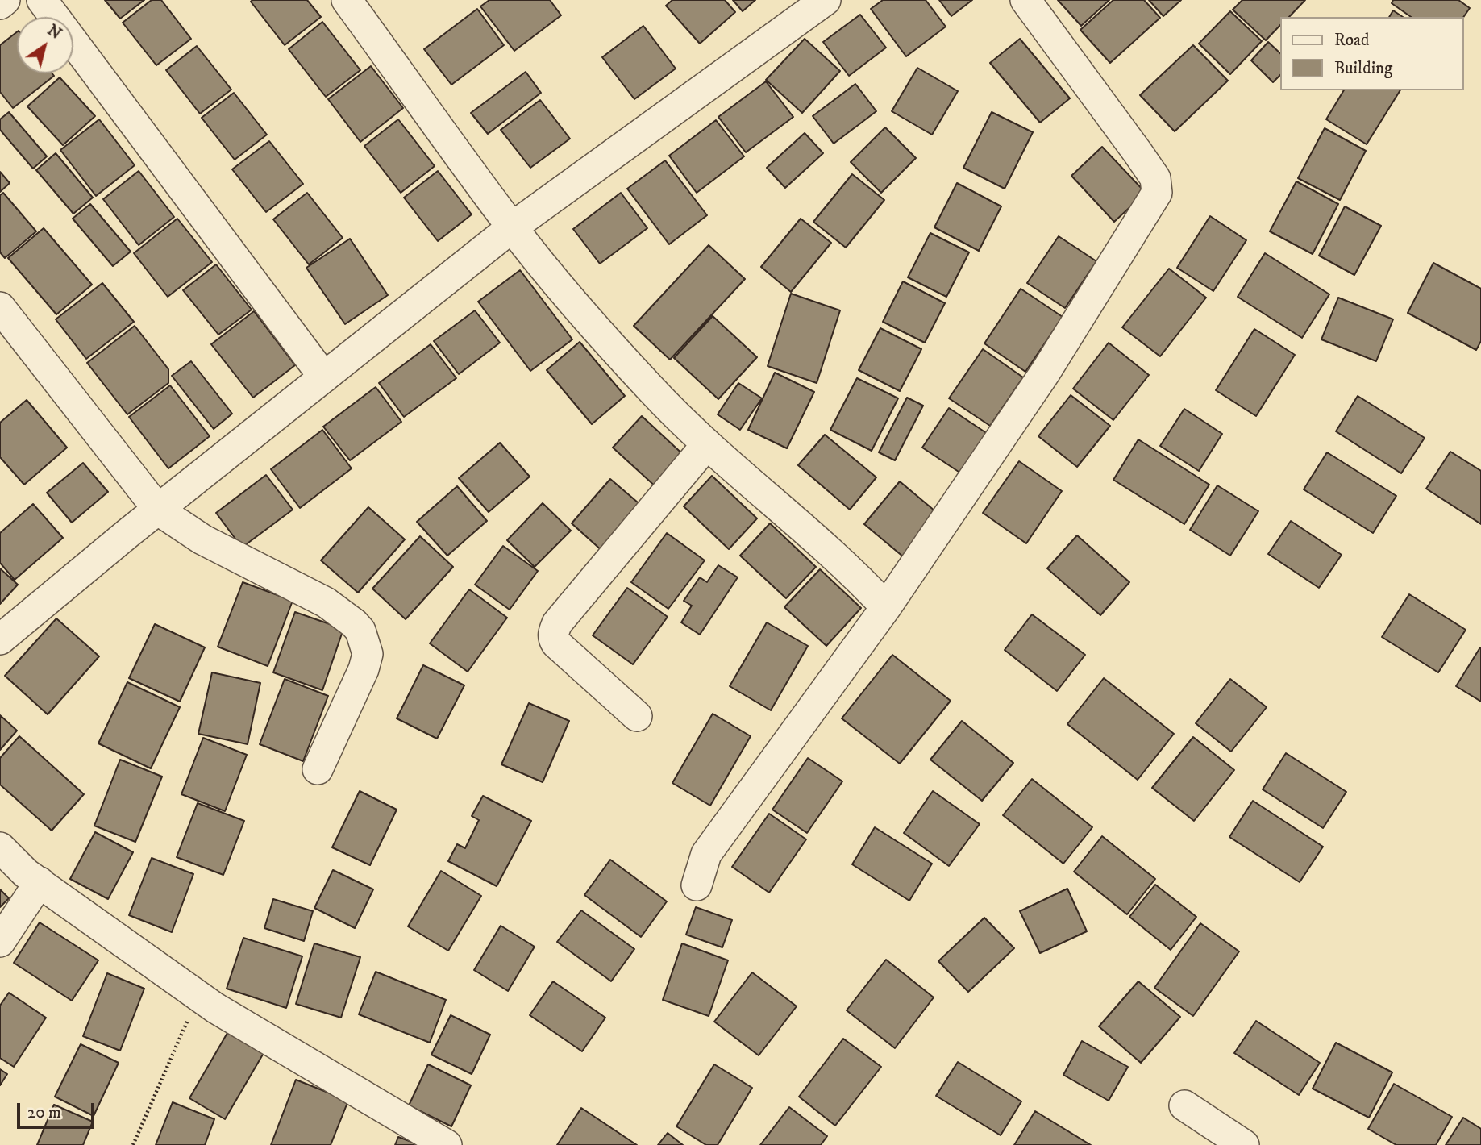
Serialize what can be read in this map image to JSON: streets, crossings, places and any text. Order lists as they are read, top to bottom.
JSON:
{
  "legend": ["Road", "Building"],
  "scale_bar": "20 m",
  "north": "top right"
}
